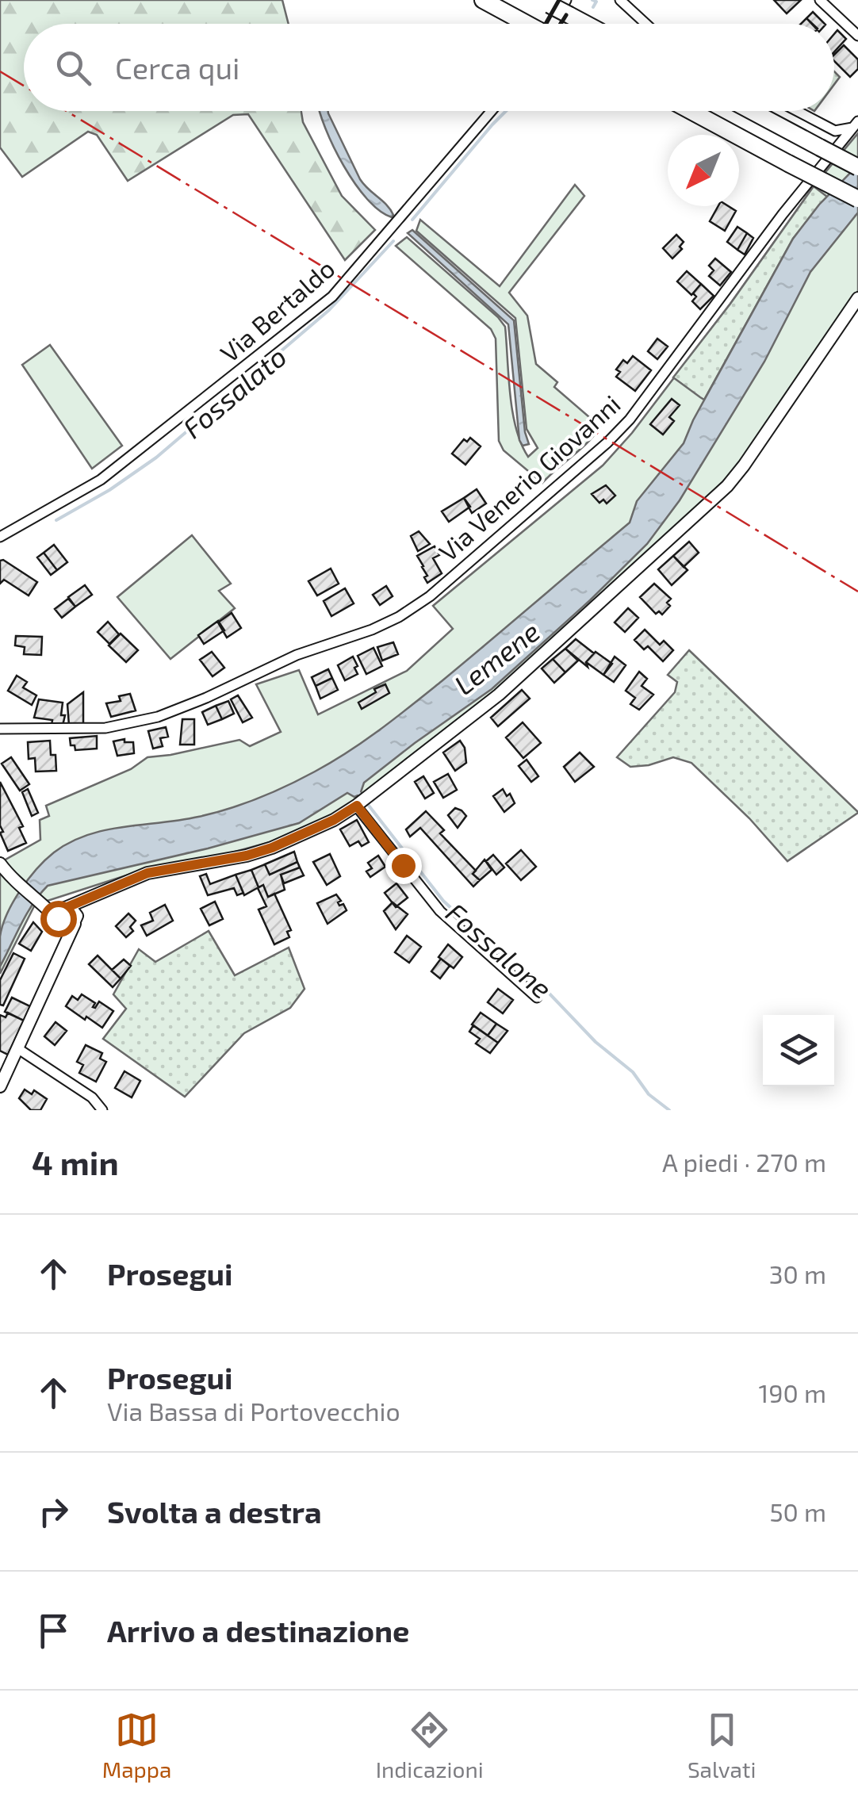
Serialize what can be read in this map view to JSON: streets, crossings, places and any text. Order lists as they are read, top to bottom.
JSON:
{
  "streets": {
    "street": ["Via Bertaldo", "Via Venerio Giovanni"]
  },
  "water": ["Fossalato", "Lemene", "Fossalone"],
  "north": "bottom left",
  "page": {
    "search": "Cerca qui",
    "heading": ["4 min", "A piedi · 270 m"],
    "list": [
      ["Prosegui", "30 m"],
      ["Prosegui", "Via Bassa di Portovecchio", "190 m"],
      ["Svolta a destra", "50 m"],
      "Arrivo a destinazione"
    ],
    "nav": ["Mappa", "Indicazioni", "Salvati"]
  }
}
